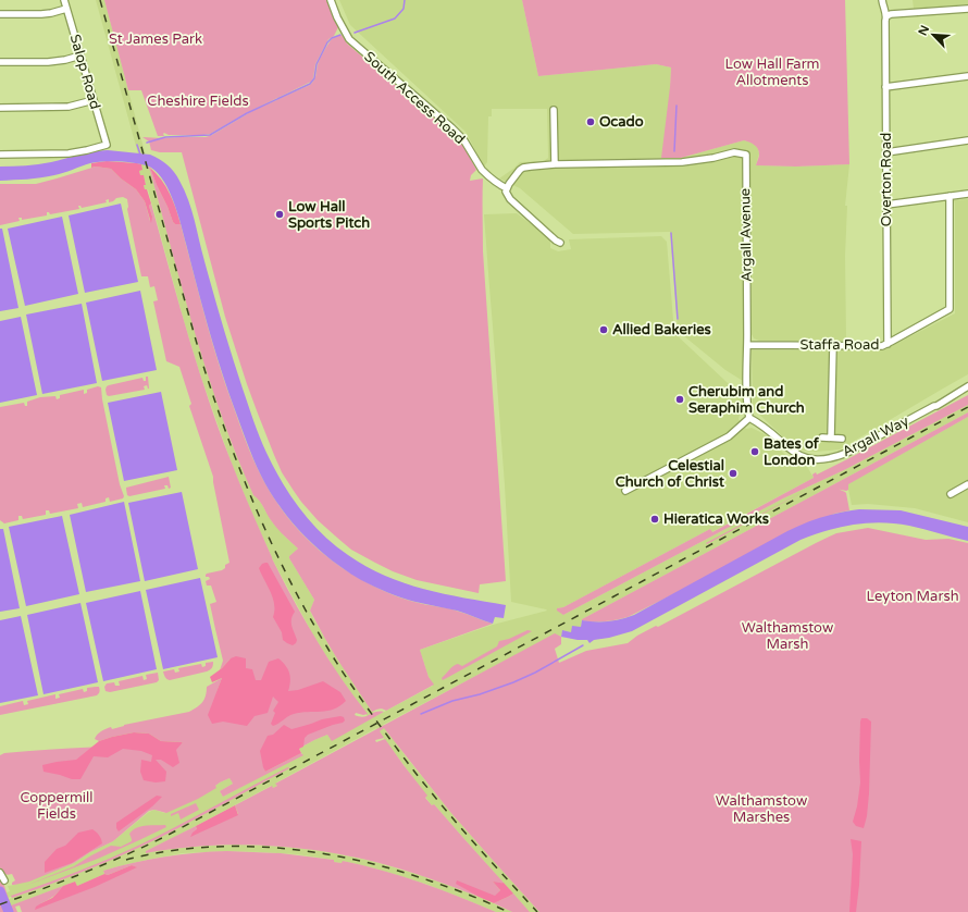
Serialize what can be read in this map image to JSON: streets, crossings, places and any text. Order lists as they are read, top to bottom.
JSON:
{
  "streets": {
    "street": [
      "Salop Road",
      "South Access Road",
      "Overton Road",
      "Argall Avenue",
      "Staffa Road",
      "Argall Way"
    ]
  },
  "crossings": [
    ["Overton Road", "Staffa Road"],
    ["Argall Avenue", "Staffa Road"],
    ["Argall Avenue", "Argall Way"]
  ],
  "parks": [
    "St James Park",
    "Low Hall Farm Allotments",
    "Cheshire Fields",
    "Leyton Marsh",
    "Walthamstow Marsh",
    "Coppermill Fields",
    "Walthamstow Marshes"
  ],
  "places": [
    "Ocado",
    "Low Hall Sports Pitch",
    "Allied Bakeries",
    "Cherubim and Seraphim Church",
    "Bates of London",
    "Celestial Church of Christ",
    "Hieratica Works"
  ],
  "north": "top left"
}
